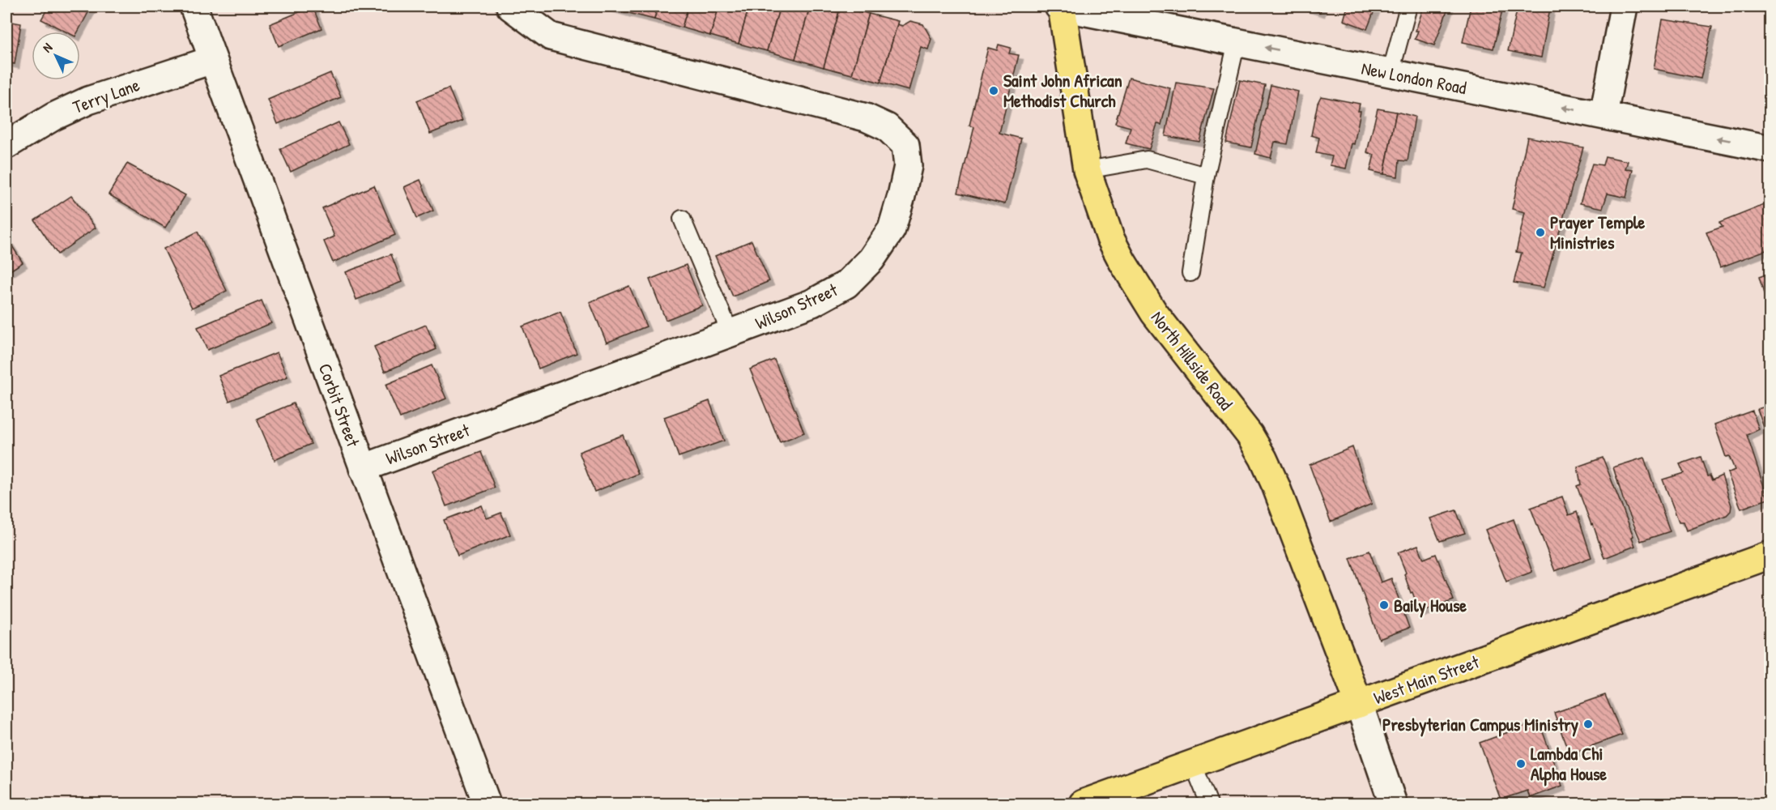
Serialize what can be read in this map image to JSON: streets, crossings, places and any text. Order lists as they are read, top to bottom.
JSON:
{
  "streets": {
    "main road": ["North Hillside Road", "West Main Street"],
    "street": [
      "New London Road",
      "Terry Lane",
      "Wilson Street",
      "Corbit Street"
    ]
  },
  "crossings": [
    ["New London Road", "North Hillside Road"],
    ["Terry Lane", "Corbit Street"],
    ["Wilson Street", "Corbit Street"],
    ["North Hillside Road", "West Main Street"]
  ],
  "one_way": ["New London Road"],
  "places": [
    "Saint John African Methodist Church",
    "Prayer Temple Ministries",
    "Baily House",
    "Presbyterian Campus Ministry",
    "Lambda Chi Alpha House"
  ],
  "north": "top left"
}
